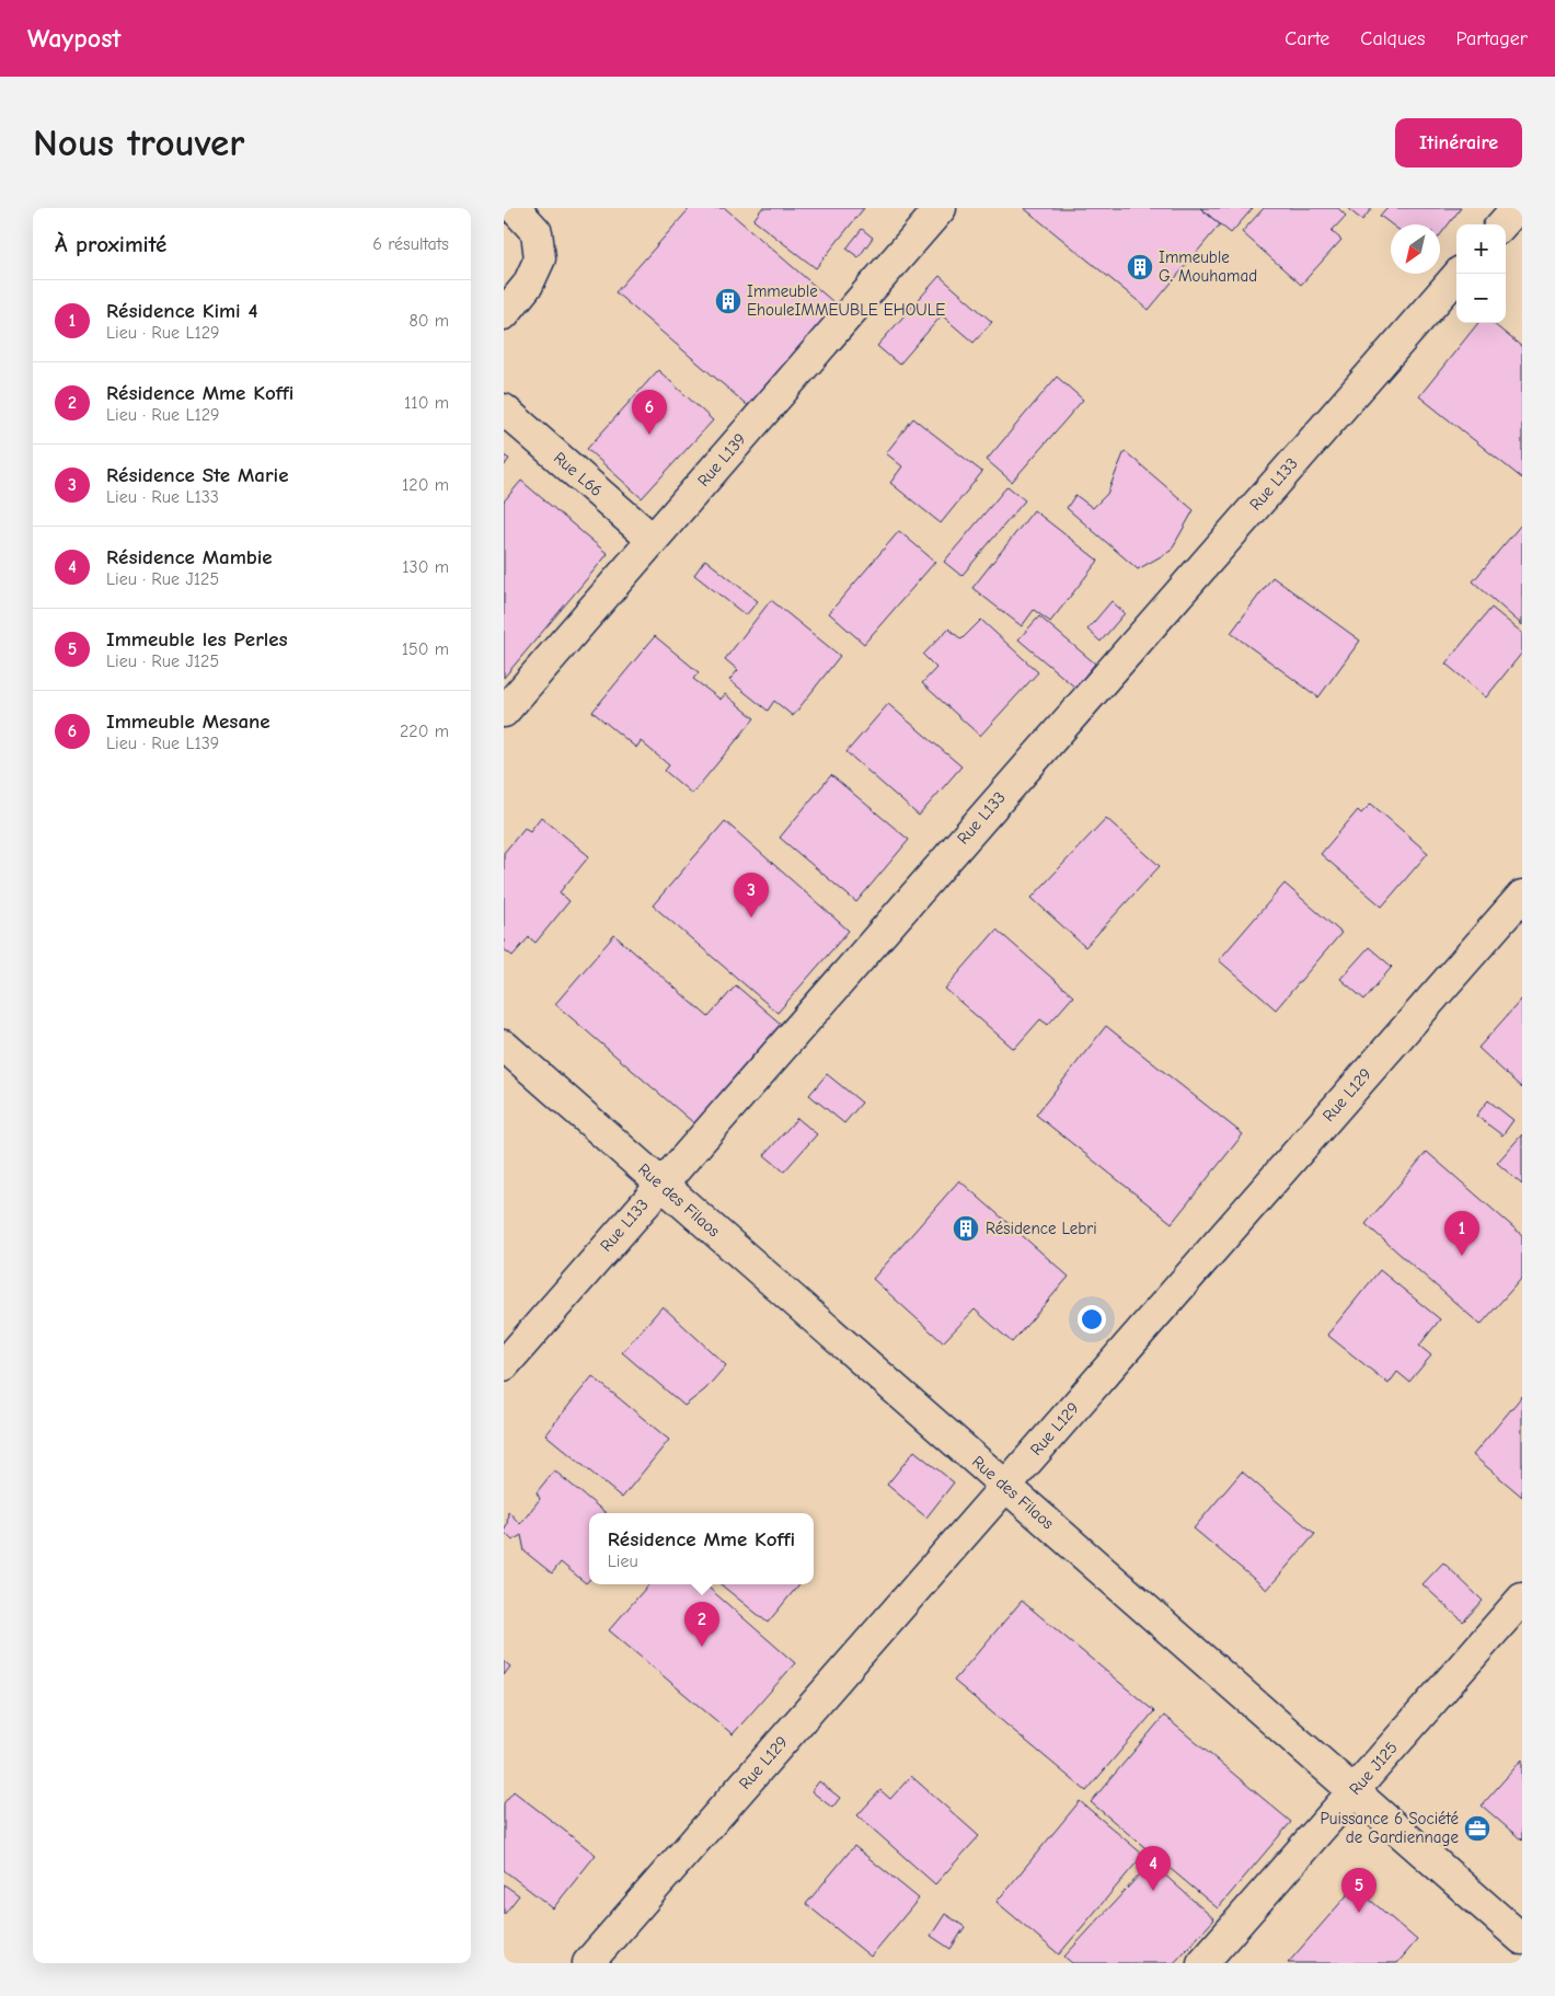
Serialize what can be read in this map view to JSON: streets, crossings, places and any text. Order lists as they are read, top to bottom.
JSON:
{
  "streets": {
    "street": [
      "Rue L139",
      "Rue L66",
      "Rue L133",
      "Rue L129",
      "Rue des Filaos",
      "Rue J125"
    ]
  },
  "crossings": [
    ["Rue L139", "Rue L66"],
    ["Rue L133", "Rue des Filaos"],
    ["Rue L129", "Rue des Filaos"],
    ["Rue des Filaos", "Rue J125"]
  ],
  "places": {
    "building": ["Immeuble G. Mouhamad", "Immeuble EhouleIMMEUBLE EHOULE", "Résidence Lebri"],
    "office": ["Puissance 6 Société de Gardiennage"]
  },
  "north": "bottom left",
  "page": {
    "header": "Waypost",
    "nav": ["Carte", "Calques", "Partager"],
    "buttons": "Itinéraire",
    "title": "Nous trouver",
    "heading": ["À proximité", "6 résultats"],
    "map_buttons": ["+", "−"],
    "list": [
      {
        "mark": "1",
        "name": "Résidence Kimi 4",
        "note": "Lieu · Rue L129",
        "value": "80 m"
      },
      {
        "mark": "2",
        "name": "Résidence Mme Koffi",
        "note": "Lieu · Rue L129",
        "value": "110 m"
      },
      {
        "mark": "3",
        "name": "Résidence Ste Marie",
        "note": "Lieu · Rue L133",
        "value": "120 m"
      },
      {
        "mark": "4",
        "name": "Résidence Mambie",
        "note": "Lieu · Rue J125",
        "value": "130 m"
      },
      {
        "mark": "5",
        "name": "Immeuble les Perles",
        "note": "Lieu · Rue J125",
        "value": "150 m"
      },
      {
        "mark": "6",
        "name": "Immeuble Mesane",
        "note": "Lieu · Rue L139",
        "value": "220 m"
      }
    ],
    "pins": [
      "6",
      "3",
      "1",
      "2",
      "4",
      "5"
    ],
    "popup": ["Résidence Mme Koffi", "Lieu"]
  }
}
